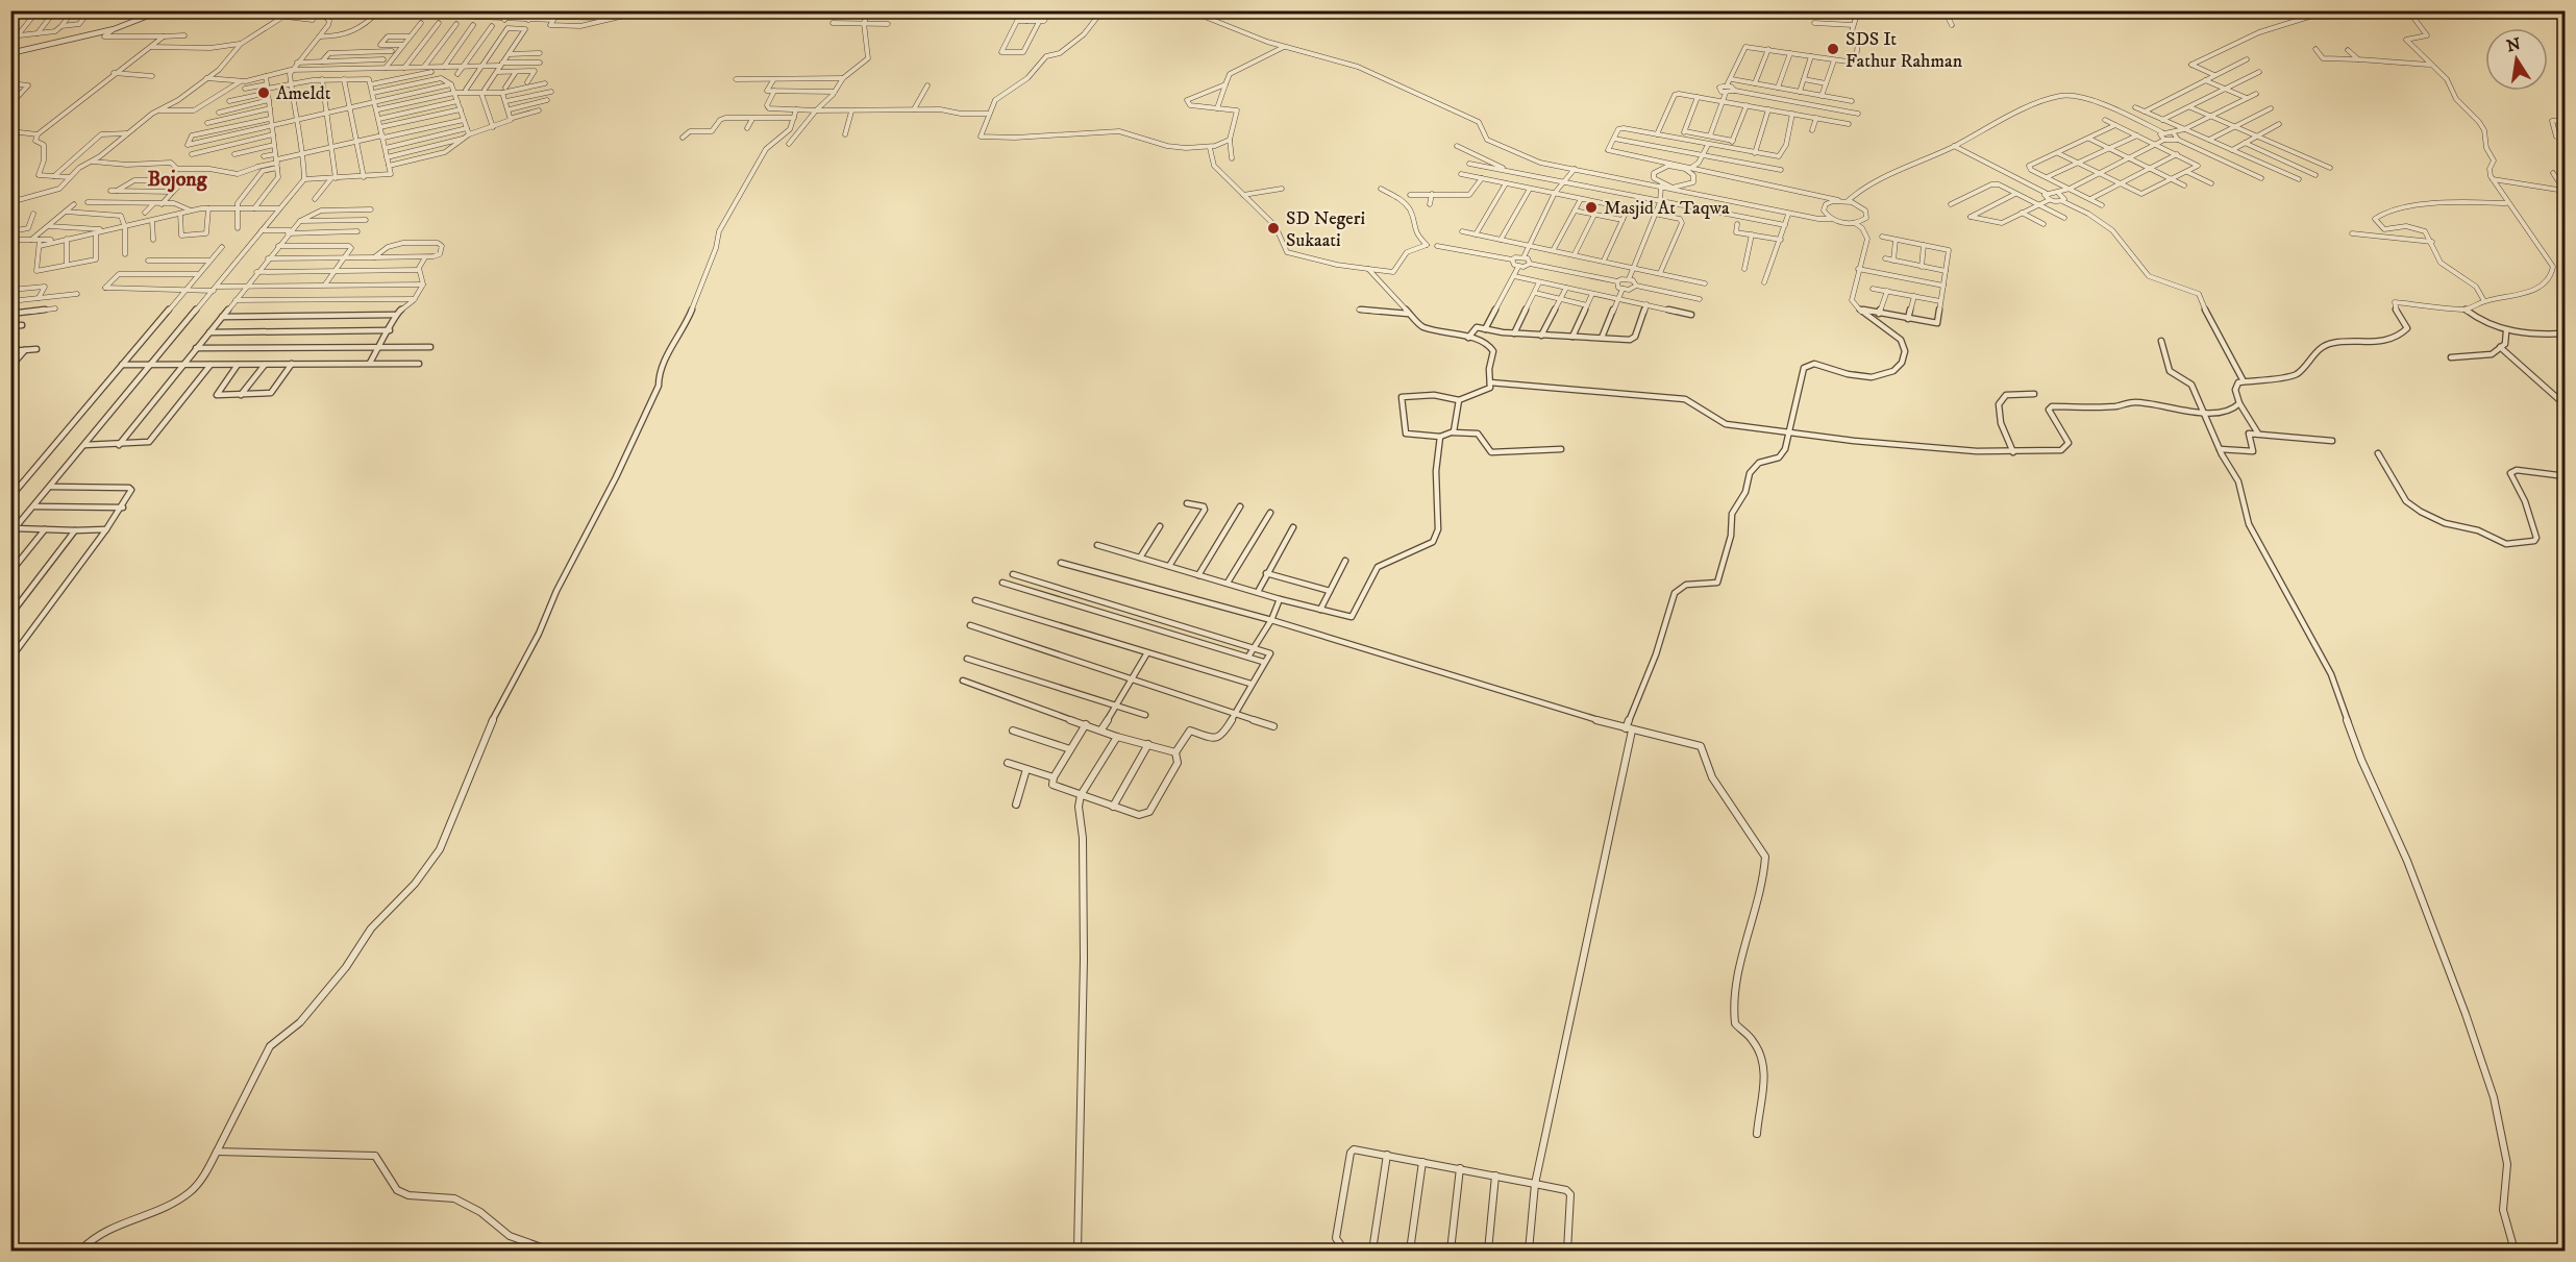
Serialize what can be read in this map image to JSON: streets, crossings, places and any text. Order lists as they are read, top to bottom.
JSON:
{
  "districts": ["Bojong"],
  "places": [
    "SDS It Fathur Rahman",
    "Ameldt",
    "Masjid At Taqwa",
    "SD Negeri Sukaati"
  ],
  "north": "top"
}
